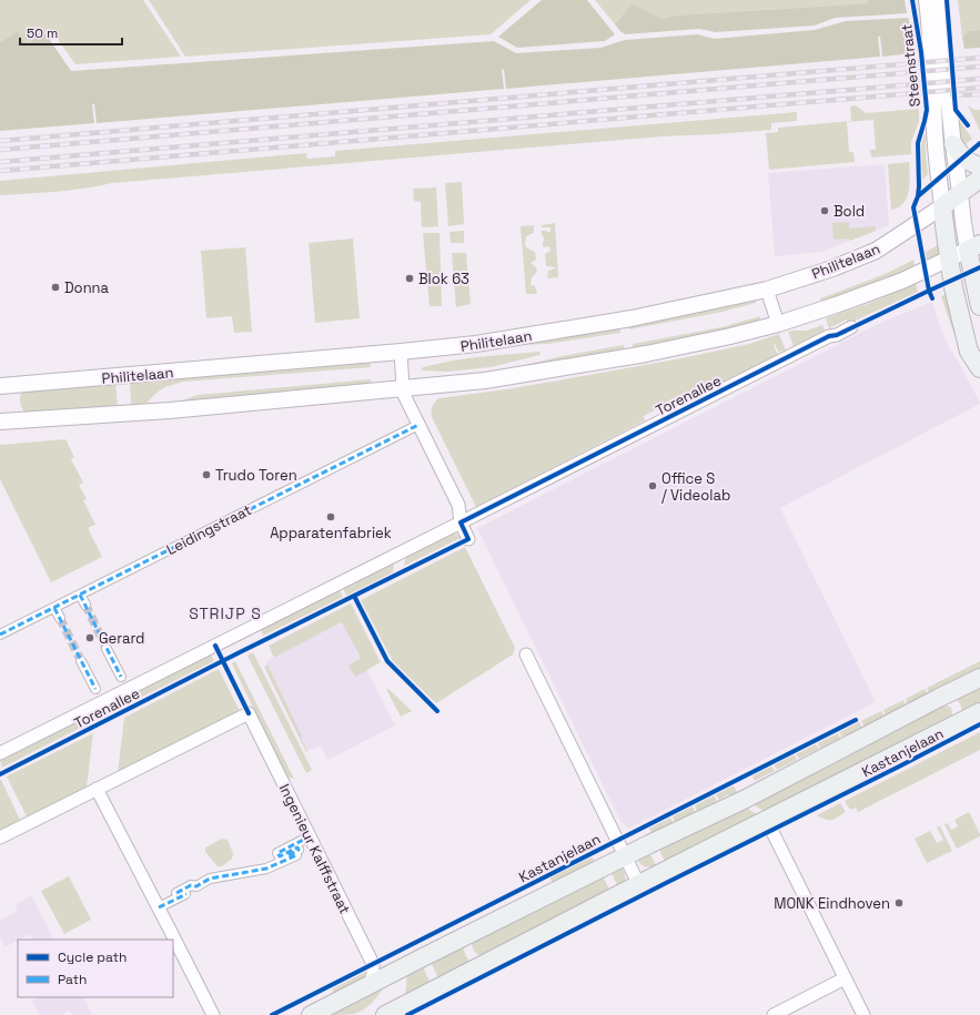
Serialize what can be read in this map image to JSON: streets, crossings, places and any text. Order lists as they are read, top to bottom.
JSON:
{
  "streets": {
    "main road": ["Steenstraat", "Philitelaan", "Kastanjelaan"],
    "street": ["Torenallee", "Leidingstraat", "Ingenieur Kalffstraat"]
  },
  "crossings": [
    ["Steenstraat", "Philitelaan"],
    ["Kastanjelaan", "Ingenieur Kalffstraat"]
  ],
  "districts": ["STRIJP S"],
  "places": [
    "Bold",
    "Blok 63",
    "Donna",
    "Trudo Toren",
    "Office S / Videolab",
    "Apparatenfabriek",
    "Gerard",
    "MONK Eindhoven"
  ],
  "legend": ["Cycle path", "Path"],
  "scale_bar": "50 m"
}
